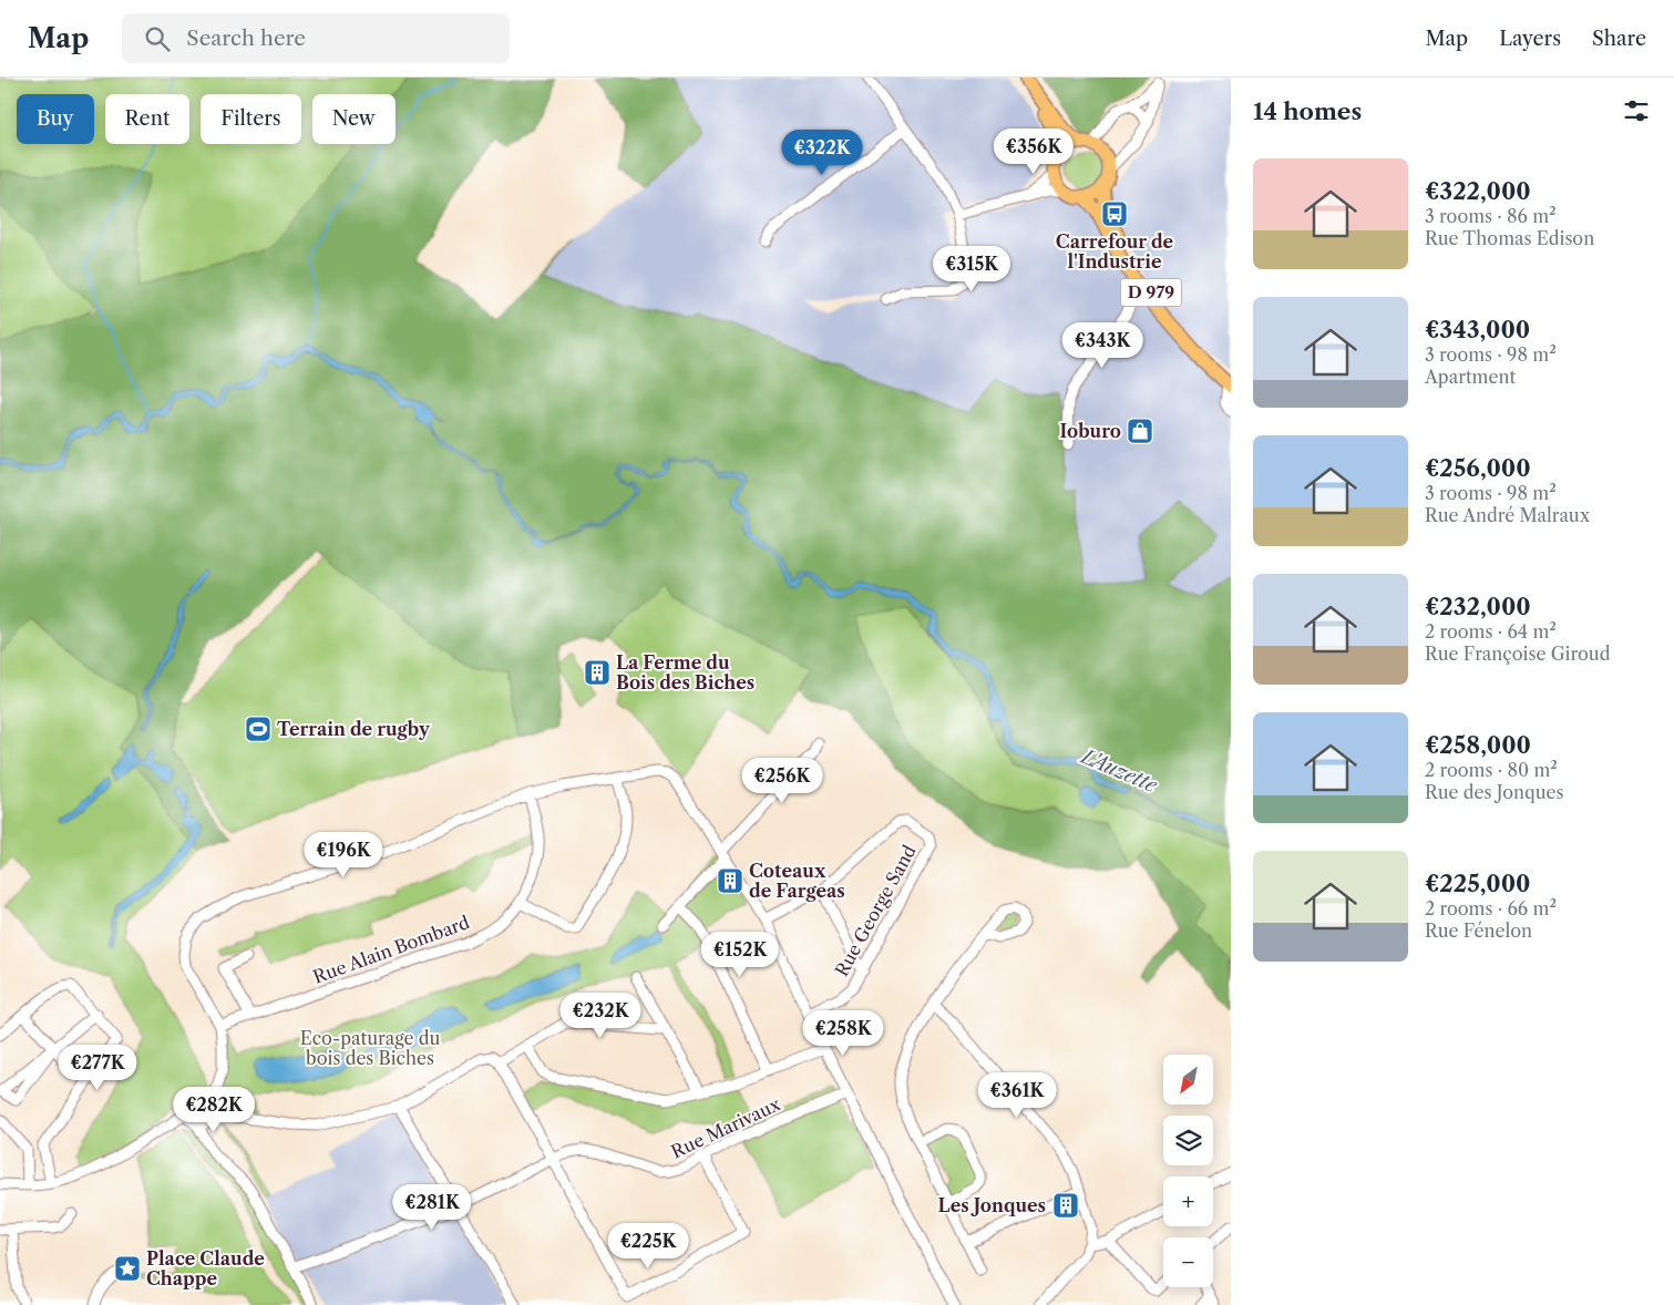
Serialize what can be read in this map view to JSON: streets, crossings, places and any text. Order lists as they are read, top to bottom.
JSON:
{
  "streets": {
    "main road": ["D 979"],
    "street": ["Rue George Sand", "Rue Alain Bombard", "Rue Marivaux"]
  },
  "water": ["L'Auzette"],
  "parks": ["Eco-paturage du bois des Biches"],
  "places": {
    "bus stop": ["Carrefour de l'Industrie"],
    "shop": ["Ioburo"],
    "building": ["La Ferme du Bois des Biches", "Coteaux de Fargeas", "Les Jonques"],
    "sports": ["Terrain de rugby"],
    "place": ["Place Claude Chappe"]
  },
  "north": "bottom left",
  "page": {
    "header": "Map",
    "search": "Search here",
    "nav": ["Map", "Layers", "Share"],
    "heading": "14 homes",
    "chip": [
      "Buy",
      "Rent",
      "Filters",
      "New"
    ],
    "price": [
      "€356K",
      "€322K",
      "€315K",
      "€343K",
      "€256K",
      "€196K",
      "€152K",
      "€232K",
      "€258K",
      "€277K",
      "€361K",
      "€282K",
      "€281K",
      "€225K"
    ],
    "list": [
      {
        "name": "€322,000",
        "note": "3 rooms · 86 m² · Rue Thomas Edison"
      },
      {
        "name": "€343,000",
        "note": "3 rooms · 98 m² · Apartment"
      },
      {
        "name": "€256,000",
        "note": "3 rooms · 98 m² · Rue André Malraux"
      },
      {
        "name": "€232,000",
        "note": "2 rooms · 64 m² · Rue Françoise Giroud"
      },
      {
        "name": "€258,000",
        "note": "2 rooms · 80 m² · Rue des Jonques"
      },
      {
        "name": "€225,000",
        "note": "2 rooms · 66 m² · Rue Fénelon"
      }
    ],
    "map_buttons": ["+", "−"]
  }
}
